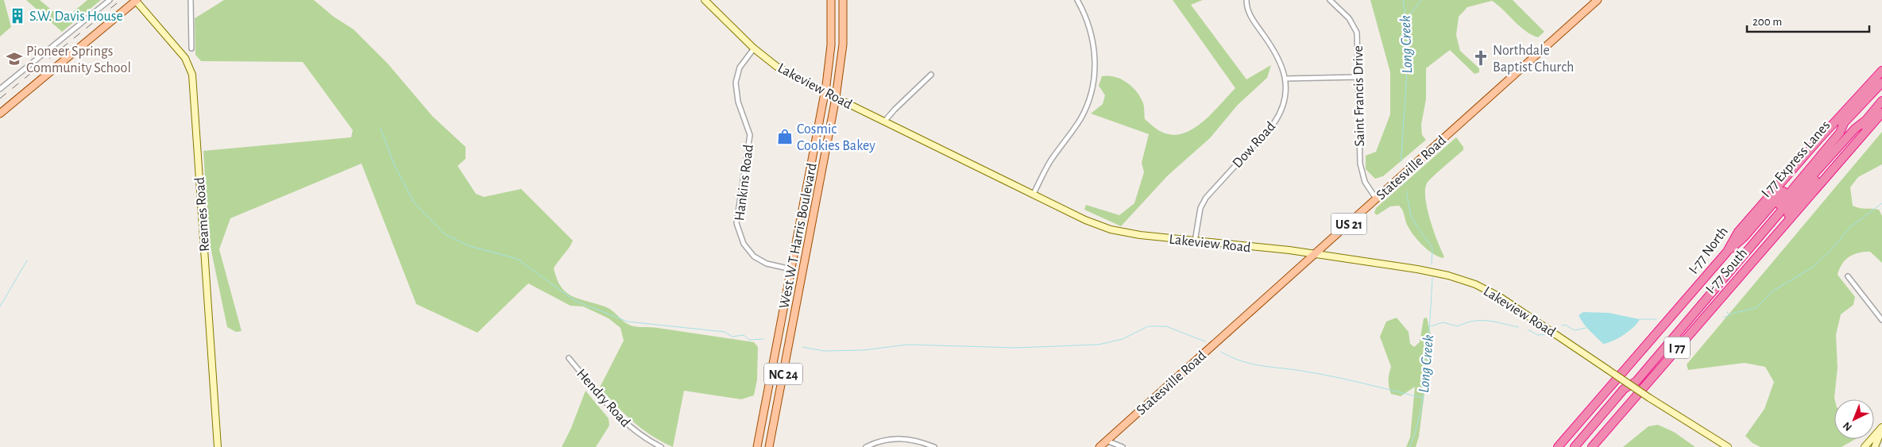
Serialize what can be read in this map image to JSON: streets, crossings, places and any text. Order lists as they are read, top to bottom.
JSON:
{
  "streets": {
    "highway": [
      "I 77 Express Lanes",
      "I-77 North",
      "I-77 South",
      "I 77"
    ],
    "main road": [
      "Lakeview Road",
      "Statesville Road",
      "Reames Road",
      "US 21",
      "West W T Harris Boulevard",
      "NC 24"
    ],
    "street": [
      "Saint Francis Drive",
      "Dow Road",
      "Hankins Road",
      "Hendry Road"
    ]
  },
  "crossings": [
    ["Lakeview Road", "Dow Road"],
    ["Lakeview Road", "Statesville Road"],
    ["Lakeview Road", "Hankins Road"],
    ["Lakeview Road", "West W T Harris Boulevard"],
    ["Saint Francis Drive", "Statesville Road"],
    ["I 77 Express Lanes", "I-77 North"],
    ["I 77 Express Lanes", "I-77 South"],
    ["Hankins Road", "West W T Harris Boulevard"]
  ],
  "water": ["Long Creek"],
  "places": {
    "building": ["S.W. Davis House"],
    "church": ["Northdale Baptist Church"],
    "school or university": ["Pioneer Springs Community School"],
    "shop": ["Cosmic Cookies Bakey"]
  },
  "scale_bar": "200 m",
  "north": "bottom left"
}
